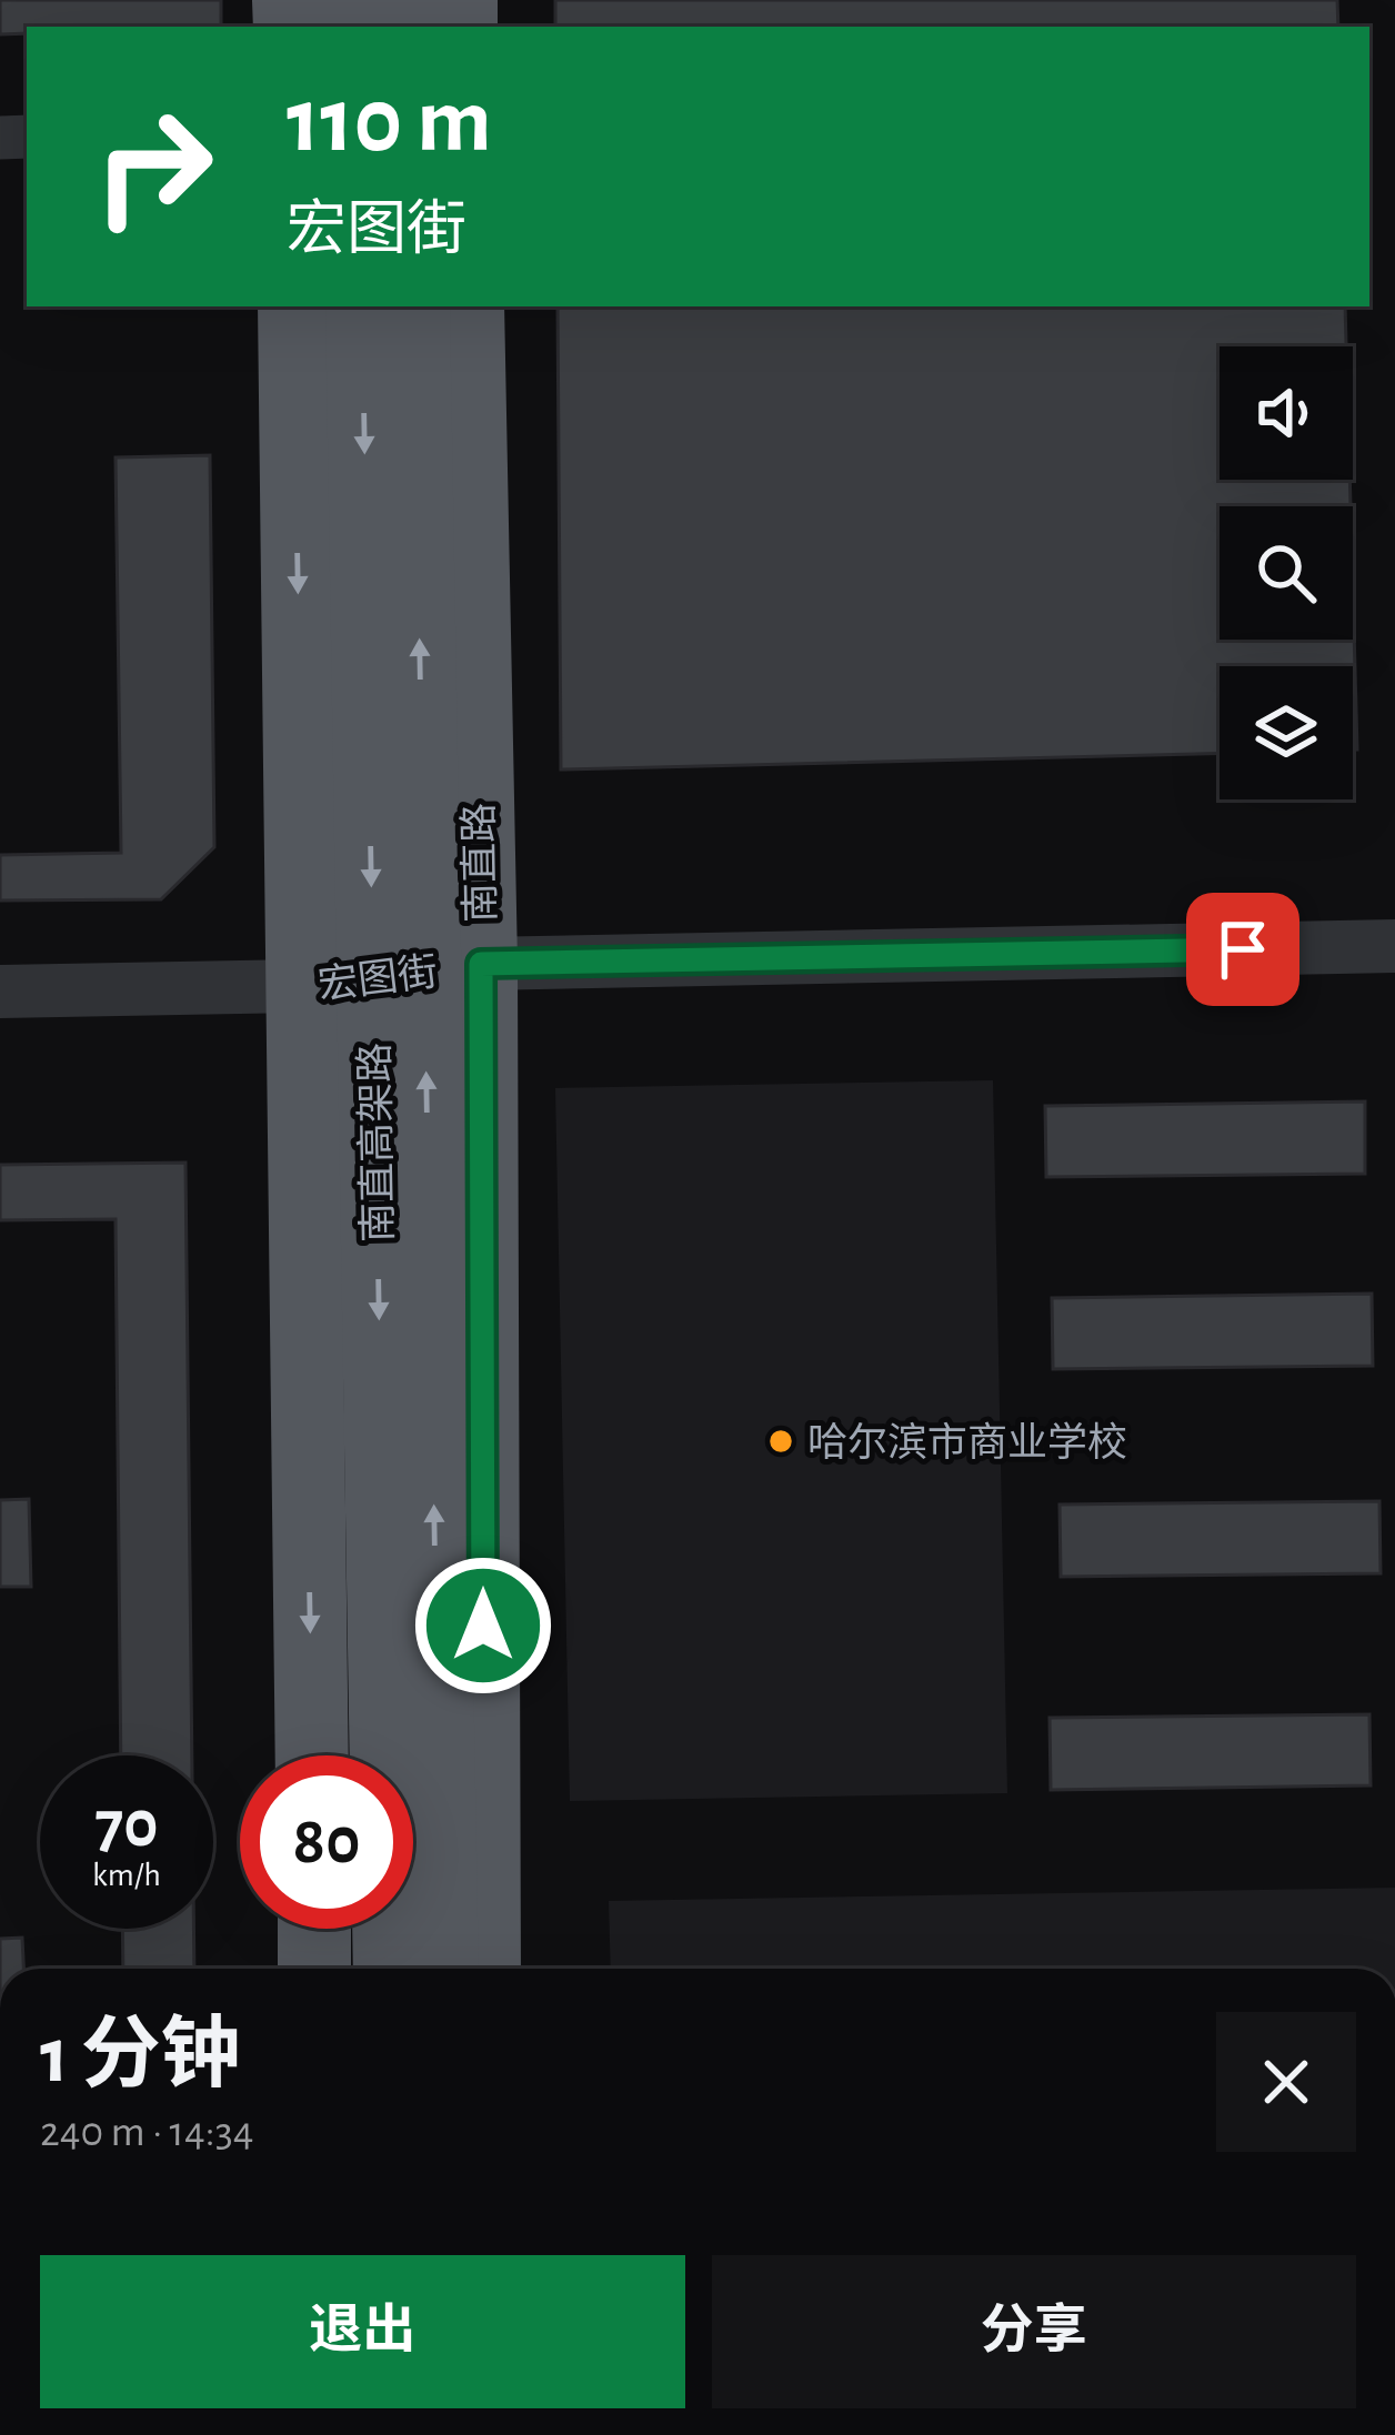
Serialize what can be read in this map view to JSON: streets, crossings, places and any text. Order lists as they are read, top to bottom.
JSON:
{
  "streets": {
    "highway": ["南直路", "南直高架路"],
    "street": ["宏图街"]
  },
  "crossings": [
    ["南直路", "宏图街"]
  ],
  "places": ["哈尔滨市商业学校"],
  "page": {
    "turn": ["110 m", "宏图街"],
    "speed": "70 km/h",
    "limit": "80",
    "heading": ["1 分钟", "240 m · 14:34"],
    "buttons": ["退出", "分享"]
  }
}
